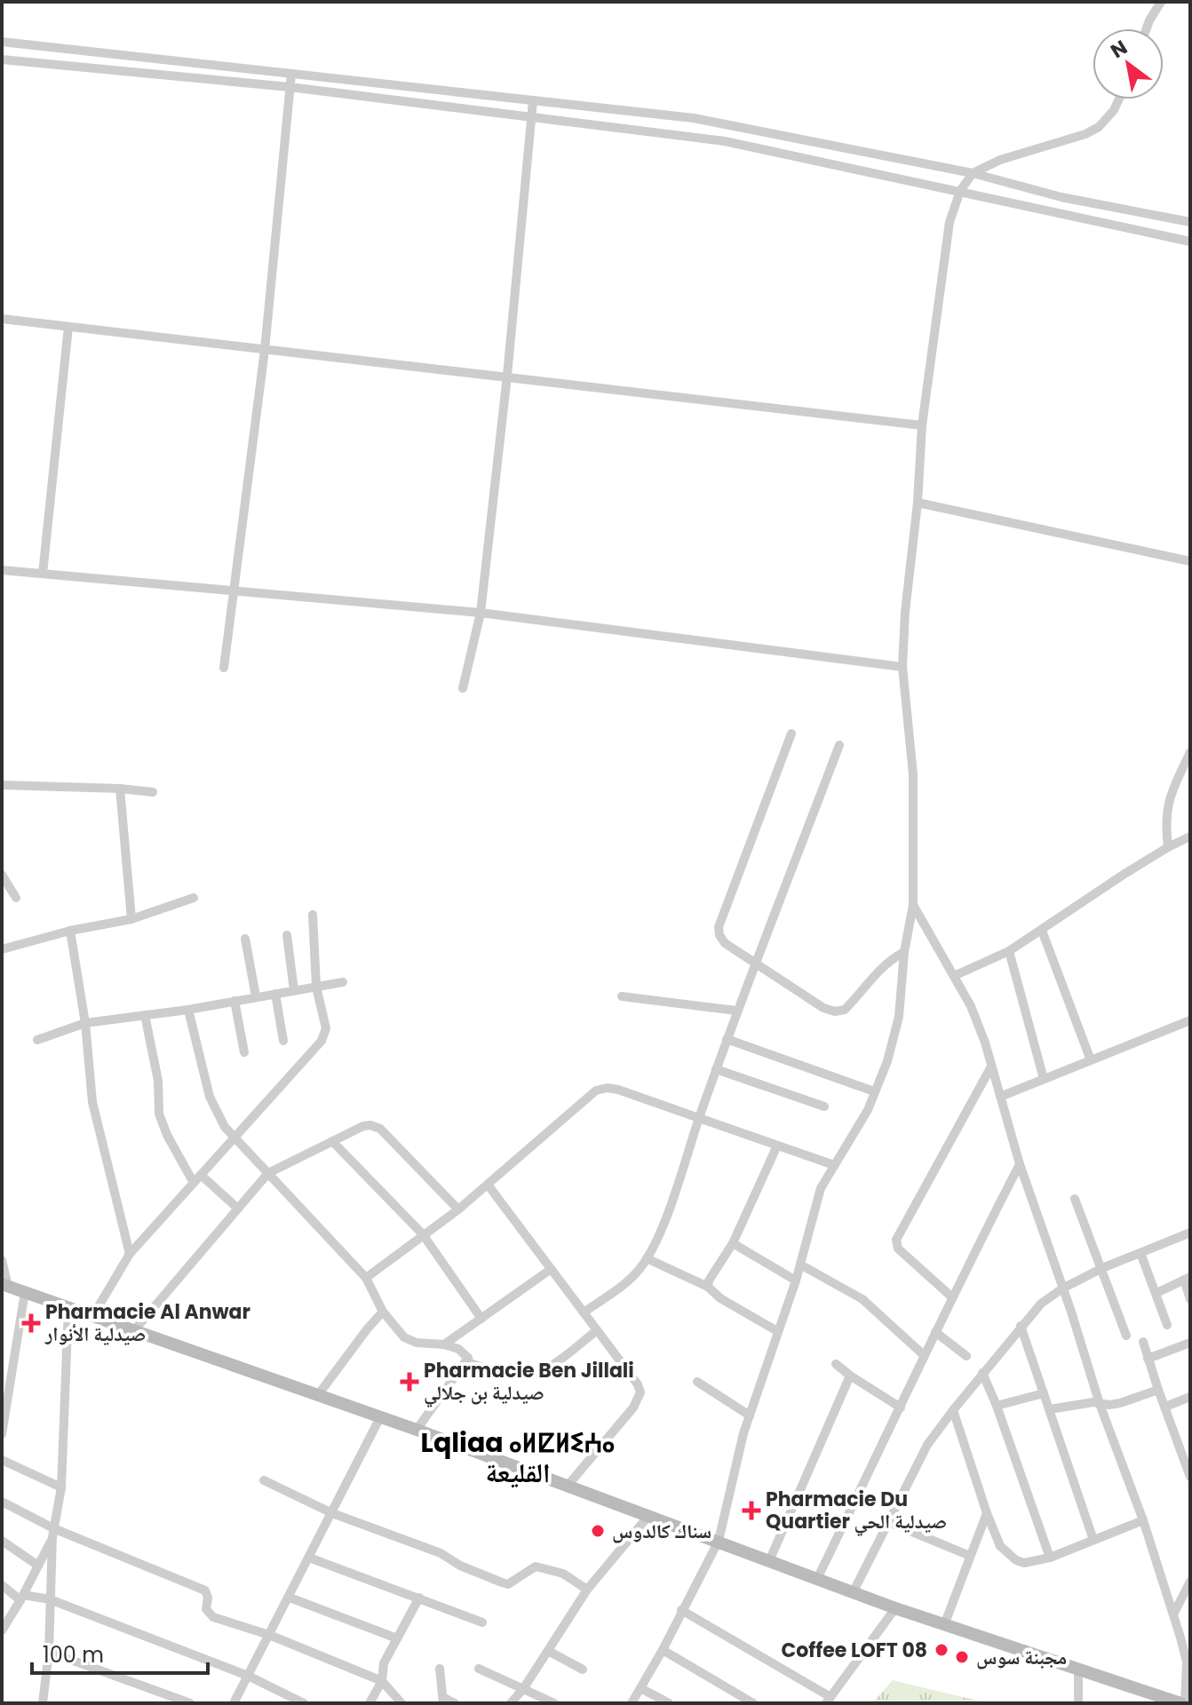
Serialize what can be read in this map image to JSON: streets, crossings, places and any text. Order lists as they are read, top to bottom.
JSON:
{
  "districts": ["Lqliaa ⴰⵍⵇⵍⵉⵄⴰ القليعة"],
  "places": {
    "health": ["Pharmacie Al Anwar صيدلية الأنوار", "Pharmacie Ben Jillali صيدلية بن جلالي", "Pharmacie Du Quartier صيدلية الحي"],
    "other": ["سناك كالدوس", "Coffee LOFT 08", "مجبنة سوس"]
  },
  "scale_bar": "100 m",
  "north": "top left"
}
